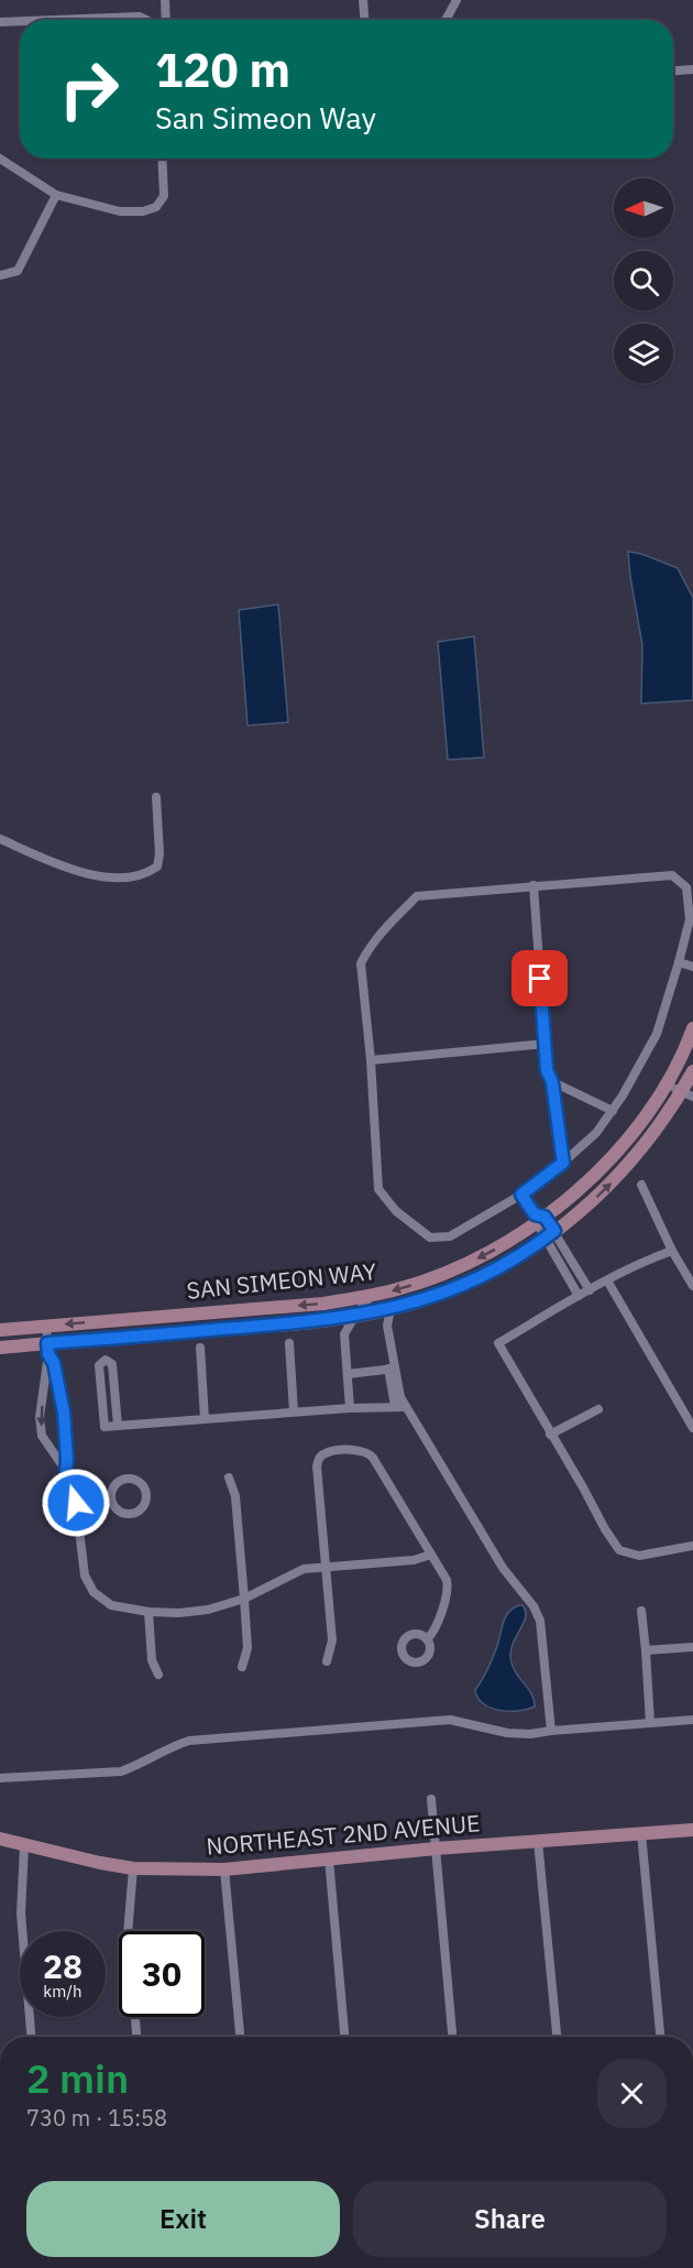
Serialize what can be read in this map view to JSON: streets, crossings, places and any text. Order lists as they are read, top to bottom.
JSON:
{
  "streets": {
    "street": ["SAN SIMEON WAY", "NORTHEAST 2ND AVENUE"]
  },
  "north": "left",
  "page": {
    "turn": ["120 m", "San Simeon Way"],
    "speed": "28 km/h",
    "limit": "30",
    "heading": ["2 min", "730 m · 15:58"],
    "buttons": ["Exit", "Share"]
  }
}
